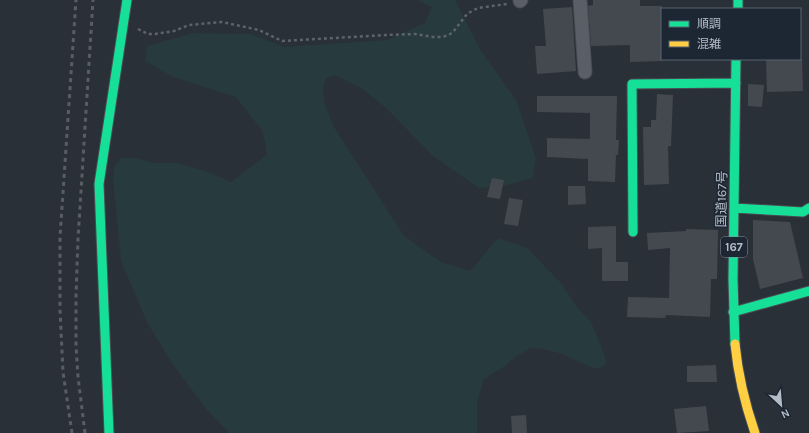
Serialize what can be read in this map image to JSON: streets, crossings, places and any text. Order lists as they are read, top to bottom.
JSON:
{
  "streets": {
    "main road": ["国道167号", "167"]
  },
  "legend": ["順調", "混雑"],
  "north": "bottom right"
}
